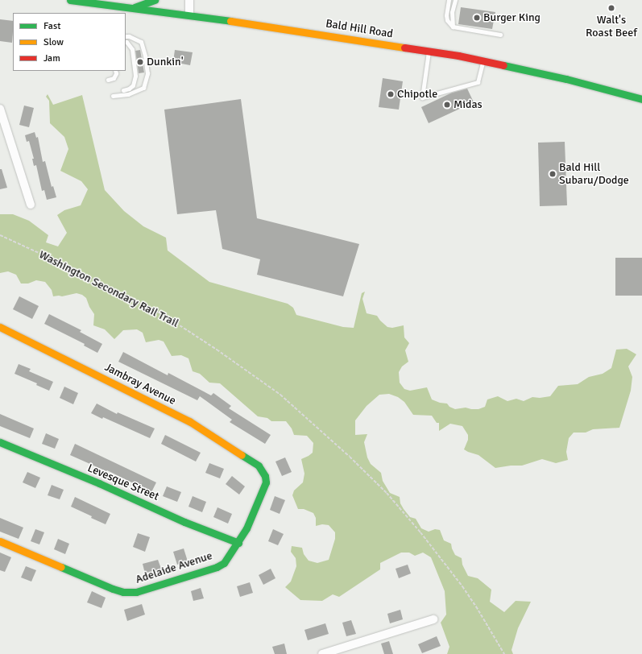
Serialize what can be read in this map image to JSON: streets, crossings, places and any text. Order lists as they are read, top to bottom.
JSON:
{
  "streets": {
    "street": [
      "Bald Hill Road",
      "Jambray Avenue",
      "Levesque Street",
      "Adelaide Avenue"
    ],
    "path": ["Washington Secondary Rail Trail"]
  },
  "crossings": [
    ["Jambray Avenue", "Adelaide Avenue"],
    ["Levesque Street", "Adelaide Avenue"]
  ],
  "places": [
    "Walt's Roast Beef",
    "Burger King",
    "Dunkin'",
    "Chipotle",
    "Midas",
    "Bald Hill Subaru/Dodge"
  ],
  "legend": ["Fast", "Slow", "Jam"]
}
